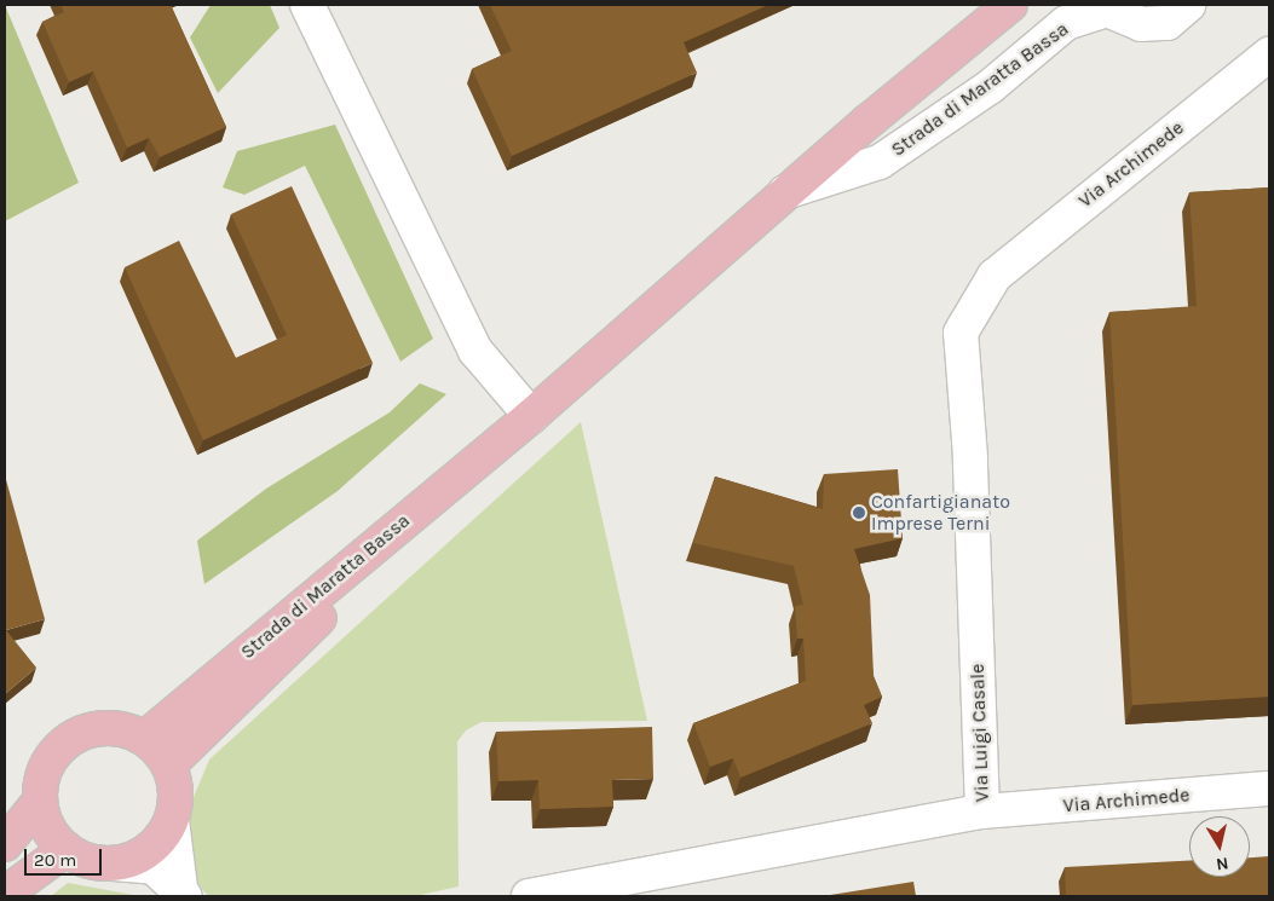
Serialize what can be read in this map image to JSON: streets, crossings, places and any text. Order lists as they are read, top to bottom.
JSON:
{
  "streets": {
    "main road": ["Strada di Maratta Bassa"],
    "street": ["Via Archimede", "Via Luigi Casale"]
  },
  "crossings": [
    ["Via Archimede", "Via Luigi Casale"]
  ],
  "places": ["Confartigianato Imprese Terni"],
  "scale_bar": "20 m",
  "north": "bottom"
}
